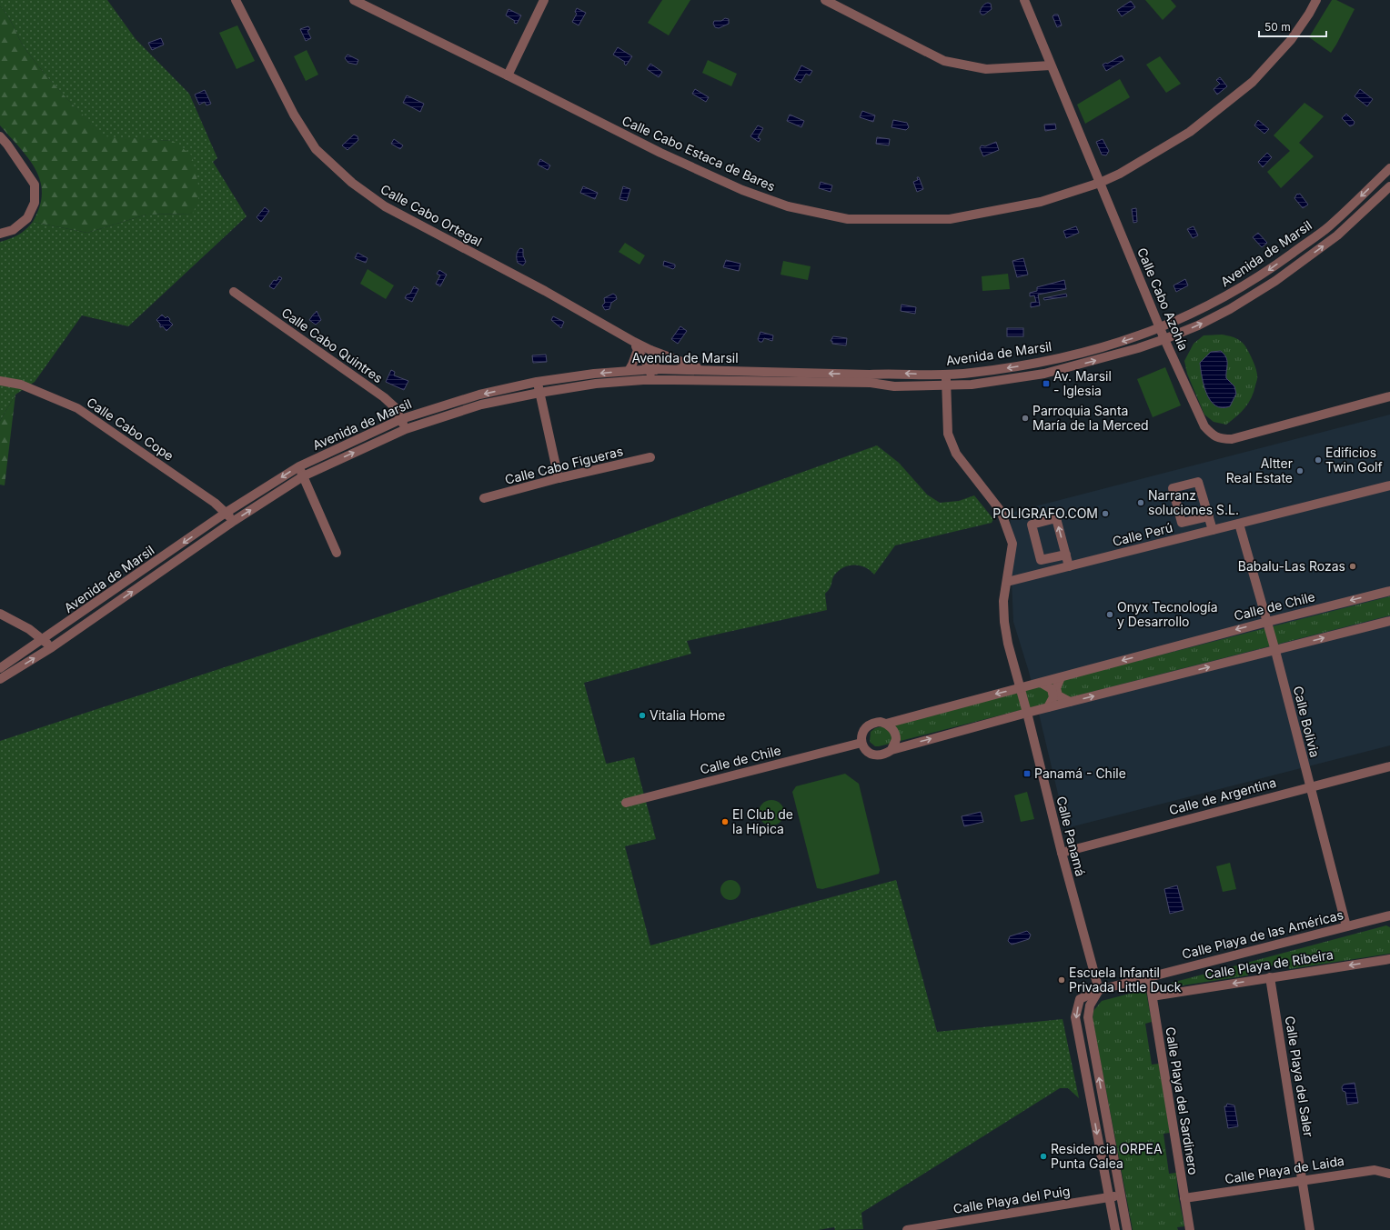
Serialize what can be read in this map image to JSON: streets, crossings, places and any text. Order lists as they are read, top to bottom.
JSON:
{
  "streets": {
    "street": [
      "Calle Cabo Estaca de Bares",
      "Calle Cabo Ortegal",
      "Avenida de Marsil",
      "Calle Cabo Azohía",
      "Calle Cabo Quintres",
      "Calle Cabo Cope",
      "Calle Cabo Figueras",
      "Calle Perú",
      "Calle de Chile",
      "Calle Bolivia",
      "Calle de Argentina",
      "Calle Panamá",
      "Calle Playa de las Américas",
      "Calle Playa de Ribeira",
      "Calle Playa del Saler",
      "Calle Playa del Sardinero",
      "Calle Playa de Laida",
      "Calle Playa del Puig"
    ]
  },
  "crossings": [
    ["Calle Cabo Estaca de Bares", "Calle Cabo Azohía"],
    ["Calle Cabo Ortegal", "Avenida de Marsil"],
    ["Avenida de Marsil", "Calle Cabo Azohía"],
    ["Avenida de Marsil", "Calle Cabo Quintres"],
    ["Avenida de Marsil", "Calle Cabo Cope"],
    ["Avenida de Marsil", "Calle Panamá"],
    ["Calle Perú", "Calle Bolivia"],
    ["Calle Perú", "Calle Panamá"],
    ["Calle de Chile", "Calle Bolivia"],
    ["Calle de Chile", "Calle Panamá"],
    ["Calle Bolivia", "Calle de Argentina"],
    ["Calle Bolivia", "Calle Playa de las Américas"],
    ["Calle de Argentina", "Calle Panamá"],
    ["Calle Panamá", "Calle Playa de las Américas"],
    ["Calle Playa de las Américas", "Calle Playa del Sardinero"],
    ["Calle Playa de Ribeira", "Calle Playa del Saler"],
    ["Calle Playa de Ribeira", "Calle Playa del Sardinero"],
    ["Calle Playa del Saler", "Calle Playa de Laida"],
    ["Calle Playa del Sardinero", "Calle Playa de Laida"]
  ],
  "one_way": ["Calle Playa de Ribeira"],
  "places": {
    "transit": ["Av. Marsil - Iglesia", "Panamá - Chile"],
    "other": [
      "Parroquia Santa María de la Merced",
      "Edificios Twin Golf",
      "Altter Real Estate",
      "Narranz soluciones S.L.",
      "POLIGRAFO.COM",
      "Babalu-Las Rozas",
      "Onyx Tecnología y Desarrollo",
      "Vitalia Home",
      "El Club de la Hípica",
      "Escuela Infantil Privada Little Duck",
      "Residencia ORPEA Punta Galea"
    ]
  },
  "scale_bar": "50 m"
}
